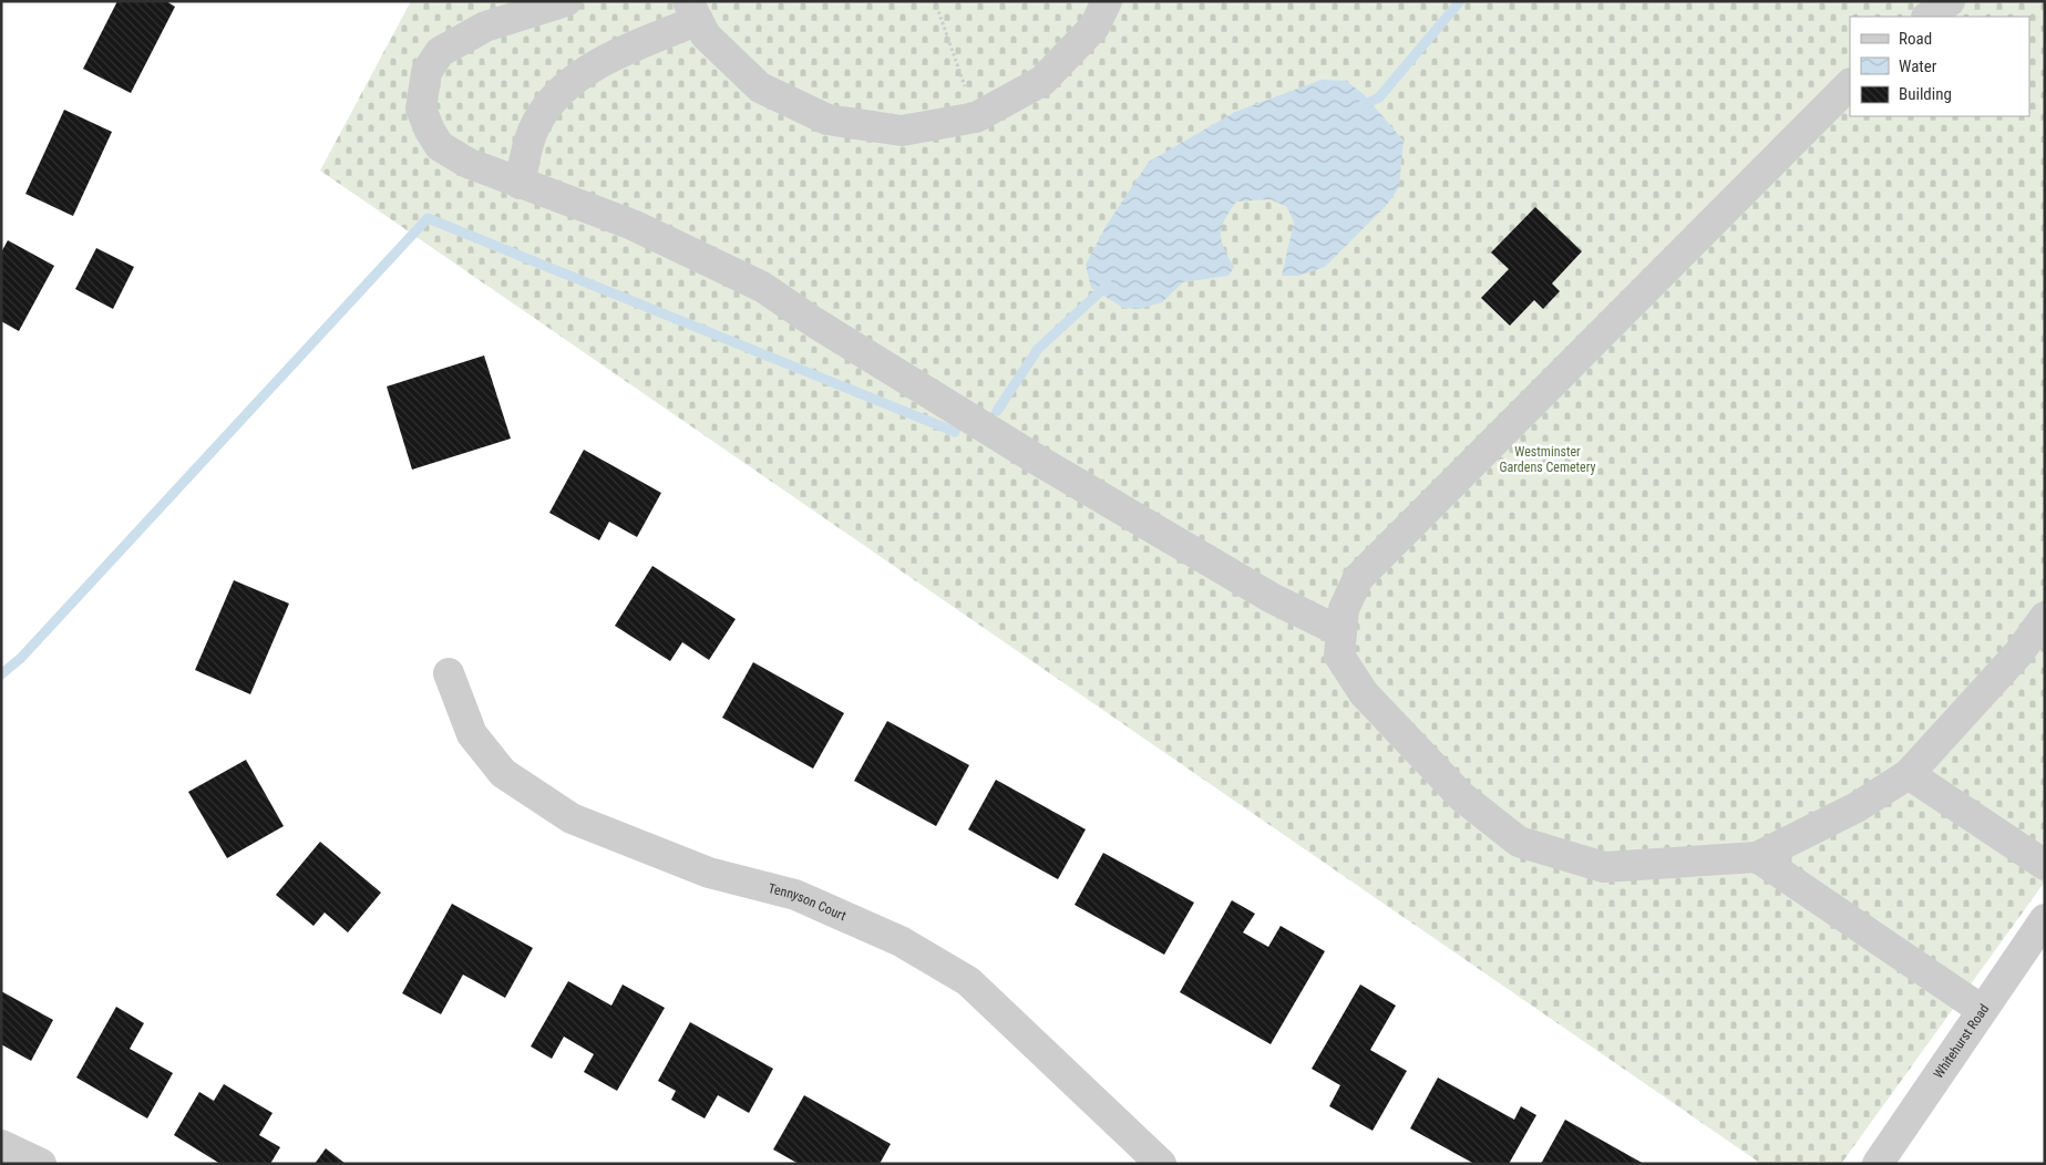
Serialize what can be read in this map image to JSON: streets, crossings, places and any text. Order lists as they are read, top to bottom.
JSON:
{
  "streets": {
    "street": ["Tennyson Court", "Whitehurst Road"]
  },
  "parks": ["Westminster Gardens Cemetery"],
  "legend": ["Road", "Water", "Building"]
}
